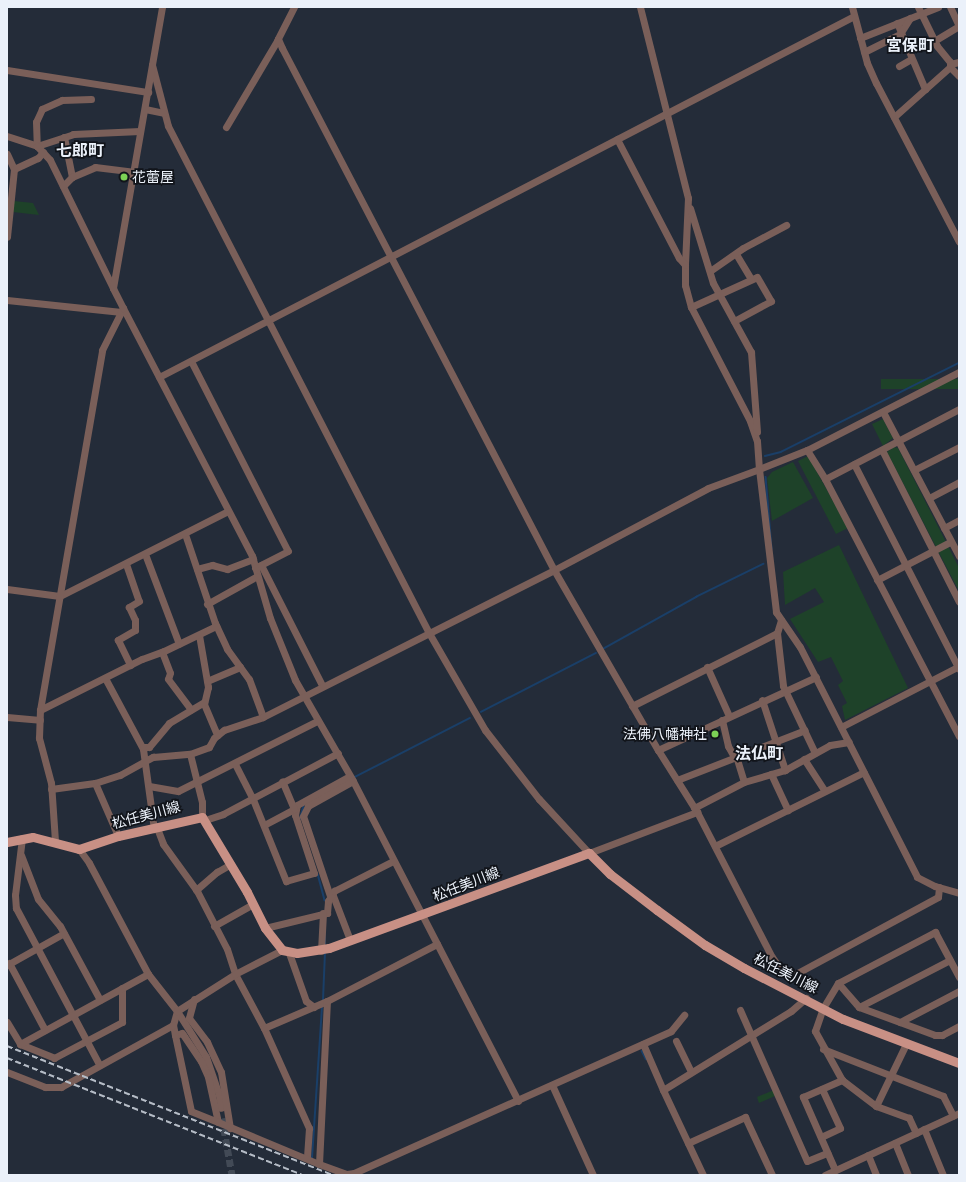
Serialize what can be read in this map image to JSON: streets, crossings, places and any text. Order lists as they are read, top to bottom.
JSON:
{
  "streets": {
    "main road": ["松任美川線"]
  },
  "districts": ["宮保町", "七郎町", "法仏町"],
  "places": ["花蕾屋", "法佛八幡神社"]
}
